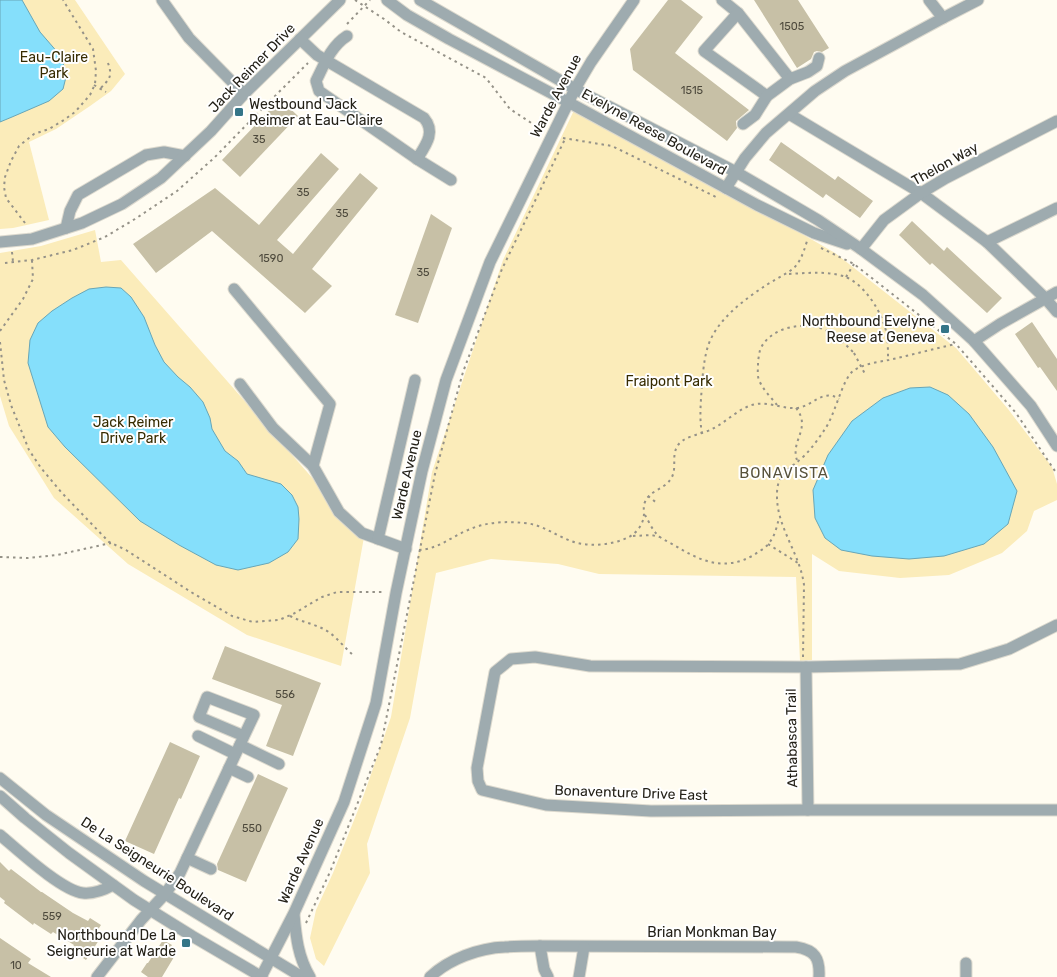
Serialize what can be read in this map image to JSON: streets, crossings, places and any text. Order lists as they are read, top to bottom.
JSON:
{
  "streets": {
    "street": [
      "Jack Reimer Drive",
      "Warde Avenue",
      "Evelyne Reese Boulevard",
      "Thelon Way",
      "Athabasca Trail",
      "Bonaventure Drive East",
      "De La Seigneurie Boulevard",
      "Brian Monkman Bay"
    ]
  },
  "crossings": [
    ["Warde Avenue", "Evelyne Reese Boulevard"],
    ["Warde Avenue", "De La Seigneurie Boulevard"],
    ["Evelyne Reese Boulevard", "Thelon Way"],
    ["Athabasca Trail", "Bonaventure Drive East"]
  ],
  "districts": ["BONAVISTA"],
  "parks": ["Eau-Claire Park", "Fraipont Park", "Jack Reimer Drive Park"],
  "places": {
    "transit": ["Westbound Jack Reimer at Eau-Claire", "Northbound Evelyne Reese at Geneva", "Northbound De La Seigneurie at Warde"]
  },
  "house_numbers": [
    "1505",
    "1515",
    "35",
    "35",
    "35",
    "1590",
    "35",
    "556",
    "550",
    "559",
    "10"
  ]
}
